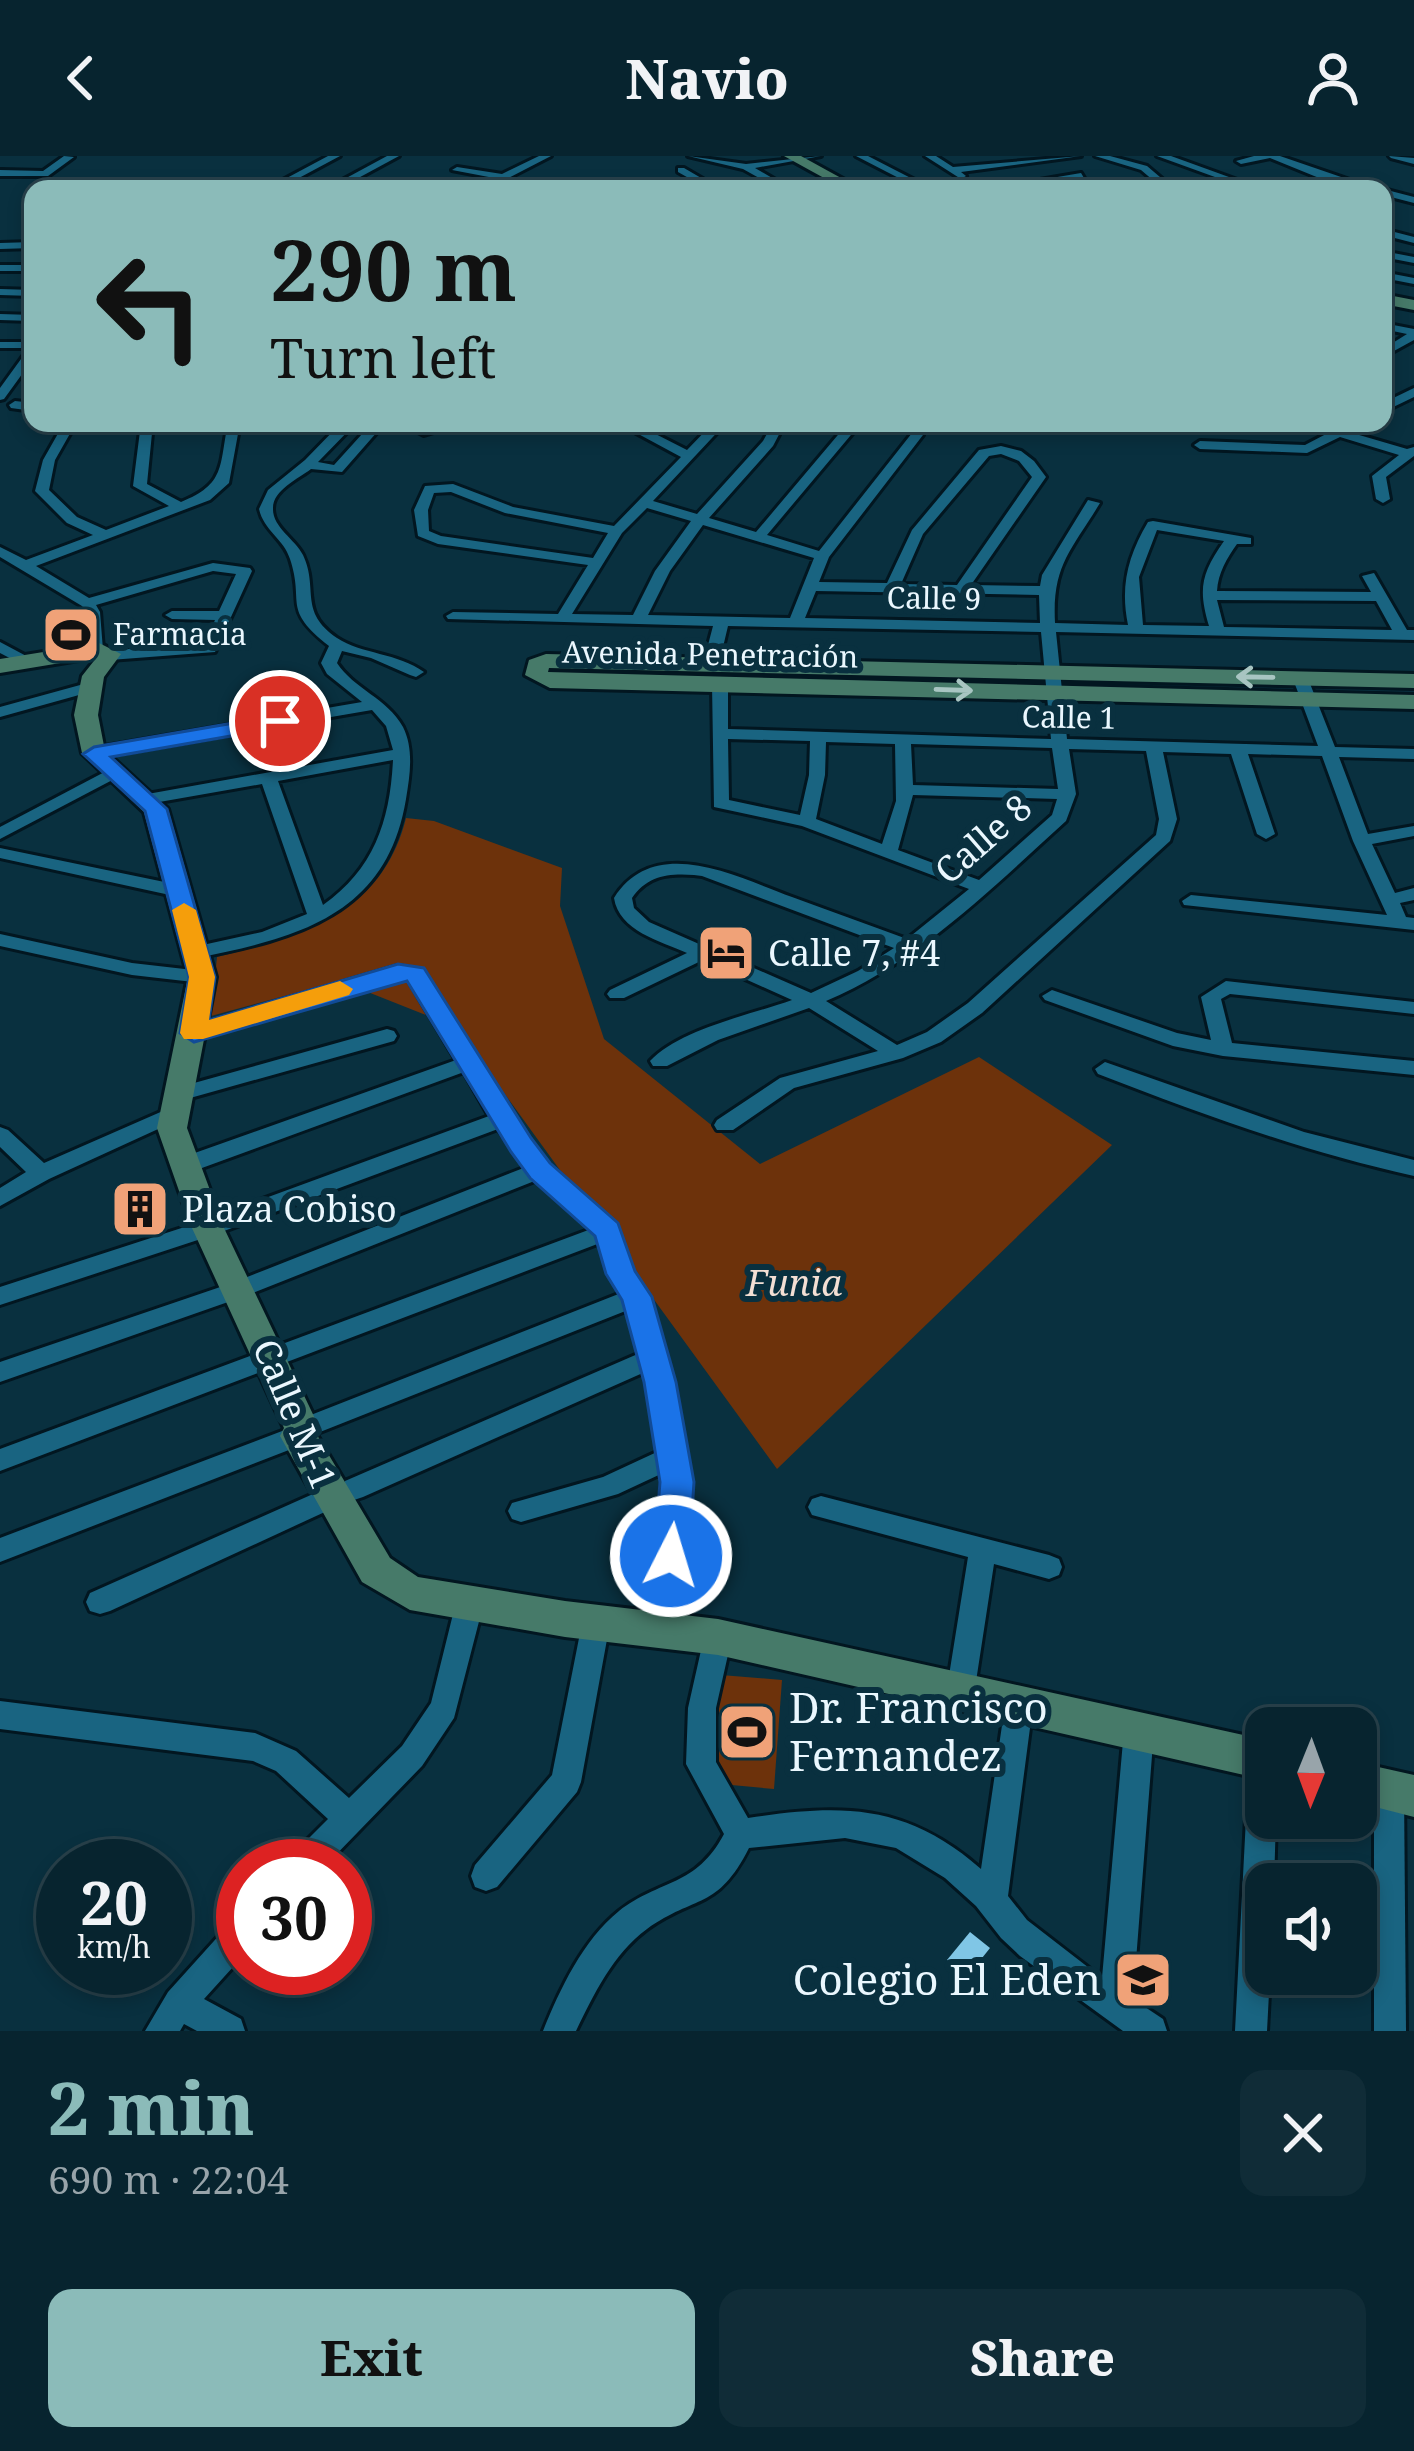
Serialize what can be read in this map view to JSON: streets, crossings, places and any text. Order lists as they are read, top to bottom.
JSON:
{
  "streets": {
    "street": [
      "Calle 9",
      "Avenida Penetración",
      "Calle 1",
      "Calle 8",
      "Calle M-1"
    ]
  },
  "crossings": [
    ["Calle 9", "Calle 8"],
    ["Avenida Penetración", "Calle 8"],
    ["Calle 1", "Calle 8"]
  ],
  "parks": ["Funia"],
  "places": {
    "sports": ["Farmacia", "Dr. Francisco Fernandez"],
    "hotel": ["Calle 7, #4"],
    "building": ["Plaza Cobiso"],
    "school or university": ["Colegio El Eden"]
  },
  "north": "bottom",
  "page": {
    "header": "Navio",
    "turn": ["290 m", "Turn left"],
    "speed": "20 km/h",
    "limit": "30",
    "heading": ["2 min", "690 m · 22:04"],
    "buttons": ["Exit", "Share"]
  }
}
